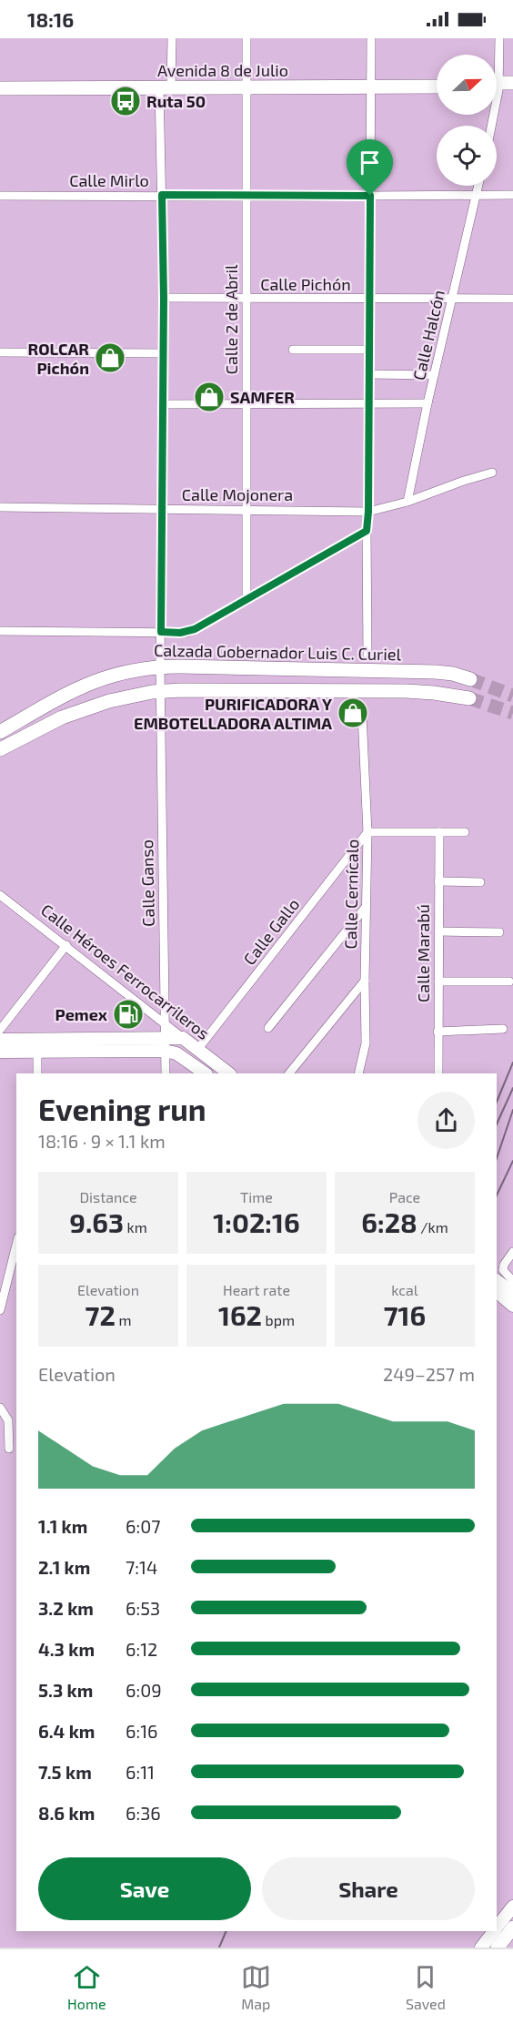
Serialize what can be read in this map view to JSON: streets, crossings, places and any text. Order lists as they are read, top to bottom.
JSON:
{
  "streets": {
    "main road": ["Avenida 8 de Julio", "Calzada Gobernador Luis C. Curiel", "Calle Héroes Ferrocarrileros"],
    "street": [
      "Calle Mirlo",
      "Calle Pichón",
      "Calle 2 de Abril",
      "Calle Halcón",
      "Calle Mojonera",
      "Calle Ganso",
      "Calle Cernícalo",
      "Calle Gallo",
      "Calle Marabú"
    ]
  },
  "crossings": [
    ["Avenida 8 de Julio", "Calle 2 de Abril"],
    ["Avenida 8 de Julio", "Calle Ganso"],
    ["Calle Mirlo", "Calle 2 de Abril"],
    ["Calle Mirlo", "Calle Halcón"],
    ["Calle Mirlo", "Calle Ganso"],
    ["Calle Pichón", "Calle 2 de Abril"],
    ["Calle Pichón", "Calle Halcón"],
    ["Calle Pichón", "Calle Ganso"],
    ["Calle 2 de Abril", "Calle Mojonera"],
    ["Calle Halcón", "Calle Mojonera"],
    ["Calle Mojonera", "Calle Ganso"],
    ["Calzada Gobernador Luis C. Curiel", "Calle Ganso"],
    ["Calle Ganso", "Calle Héroes Ferrocarrileros"],
    ["Calle Cernícalo", "Calle Gallo"],
    ["Calle Gallo", "Calle Héroes Ferrocarrileros"]
  ],
  "places": {
    "bus stop": ["Ruta 50"],
    "shop": ["ROLCAR Pichón", "SAMFER", "PURIFICADORA Y EMBOTELLADORA ALTIMA"],
    "fuel station": ["Pemex"]
  },
  "north": "right",
  "page": {
    "status": "18:16",
    "heading": ["Evening run", "18:16 · 9 × 1.1 km"],
    "stats": [
      ["Distance", "9.63 km"],
      ["Time", "1:02:16"],
      ["Pace", "6:28 /km"],
      ["Elevation", "72 m"],
      ["Heart rate", "162 bpm"],
      ["kcal", "716"]
    ],
    "chart": ["Elevation", "249–257 m"],
    "list": [
      {
        "name": "1.1 km",
        "note": "6:07"
      },
      {
        "name": "2.1 km",
        "note": "7:14"
      },
      {
        "name": "3.2 km",
        "note": "6:53"
      },
      {
        "name": "4.3 km",
        "note": "6:12"
      },
      {
        "name": "5.3 km",
        "note": "6:09"
      },
      {
        "name": "6.4 km",
        "note": "6:16"
      },
      {
        "name": "7.5 km",
        "note": "6:11"
      },
      {
        "name": "8.6 km",
        "note": "6:36"
      }
    ],
    "buttons": ["Save", "Share"],
    "tabs": ["Home", "Map", "Saved"]
  }
}
